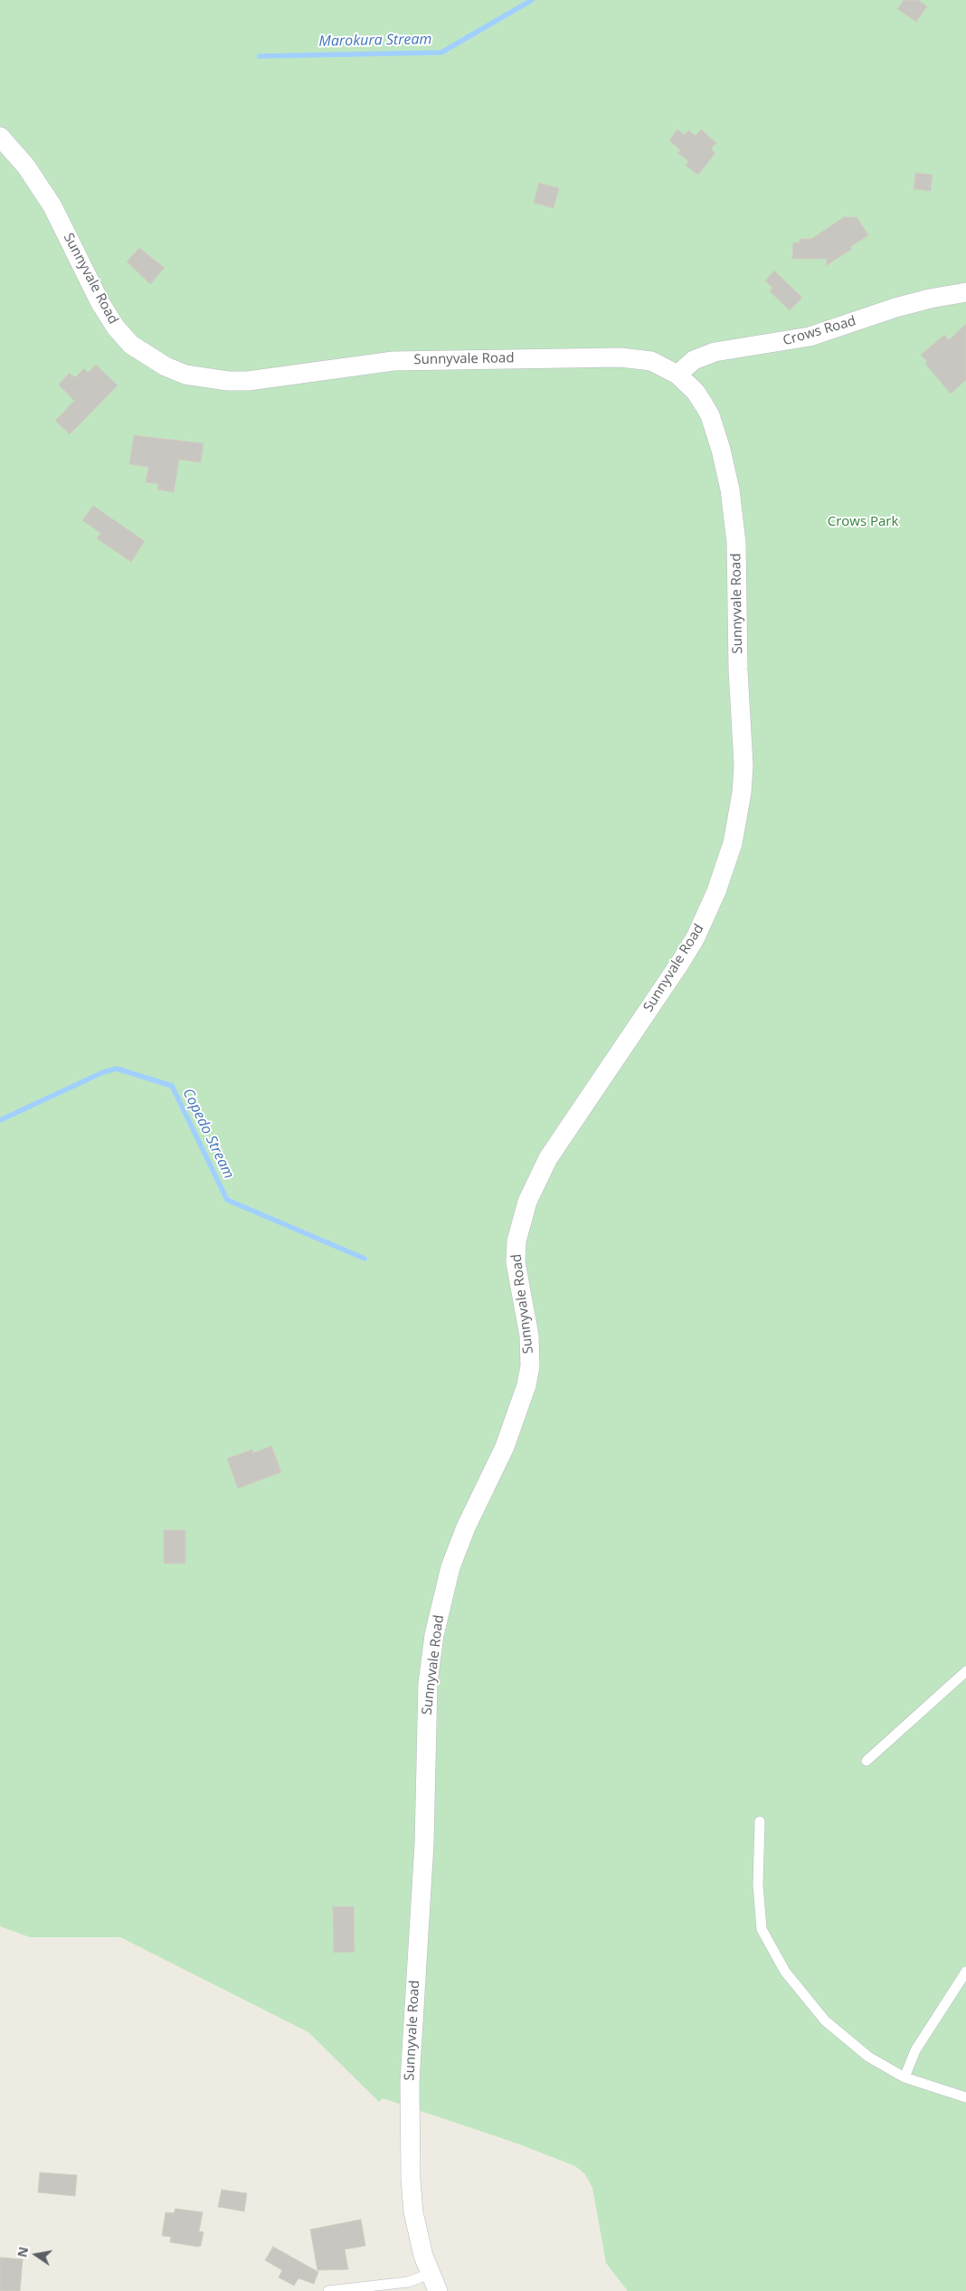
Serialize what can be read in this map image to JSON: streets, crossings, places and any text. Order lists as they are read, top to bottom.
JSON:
{
  "streets": {
    "street": ["Sunnyvale Road", "Crows Road"]
  },
  "crossings": [
    ["Sunnyvale Road", "Crows Road"]
  ],
  "water": ["Marokura Stream", "Copedo Stream"],
  "parks": ["Crows Park"],
  "north": "left"
}
